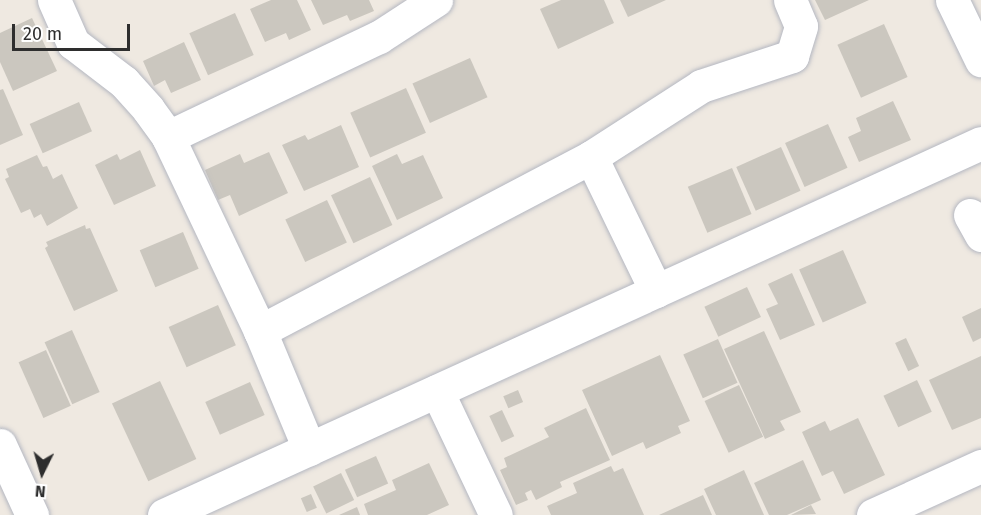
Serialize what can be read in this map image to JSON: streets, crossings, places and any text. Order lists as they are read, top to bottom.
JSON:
{
  "scale_bar": "20 m",
  "north": "bottom"
}
